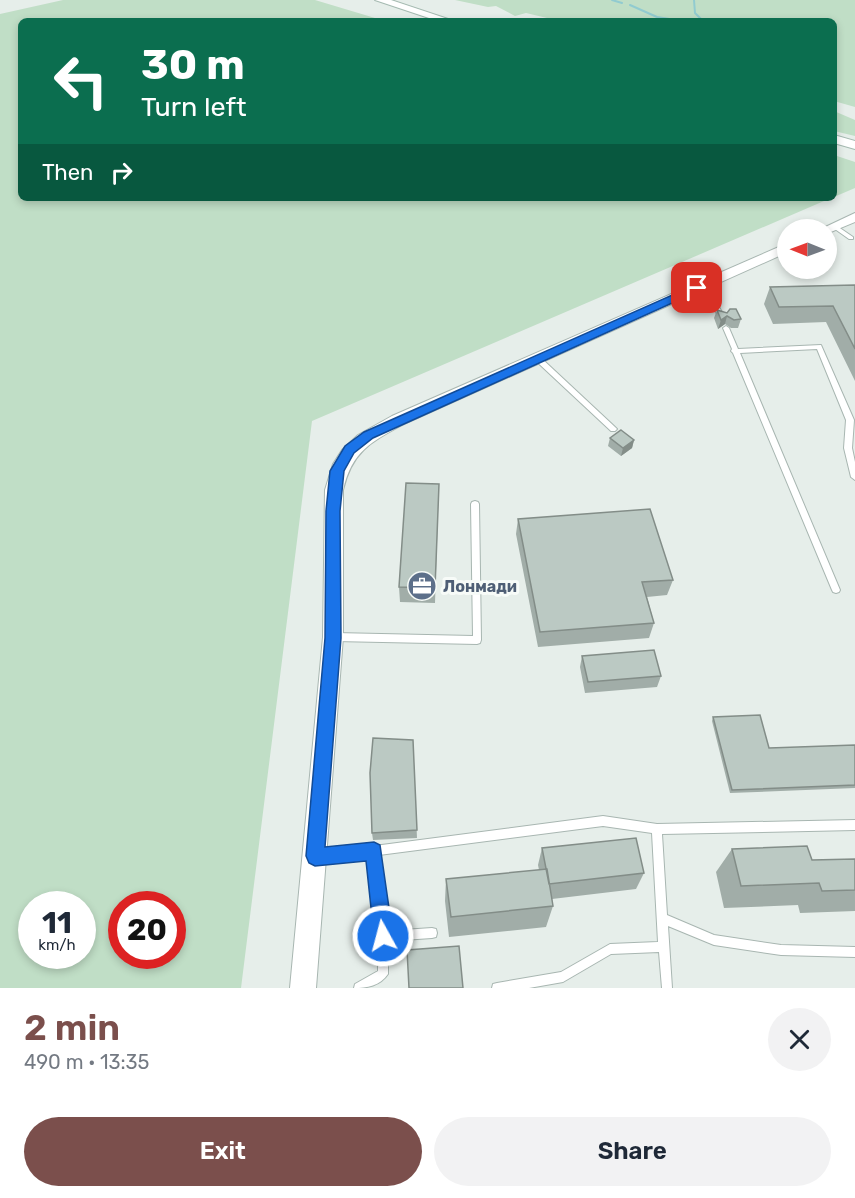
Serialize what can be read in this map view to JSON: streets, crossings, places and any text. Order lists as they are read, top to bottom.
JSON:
{
  "places": {
    "office": ["Лонмади"]
  },
  "north": "left",
  "page": {
    "turn": ["30 m", "Turn left"],
    "then": "Then",
    "speed": "11 km/h",
    "limit": "20",
    "heading": ["2 min", "490 m · 13:35"],
    "buttons": ["Exit", "Share"]
  }
}
